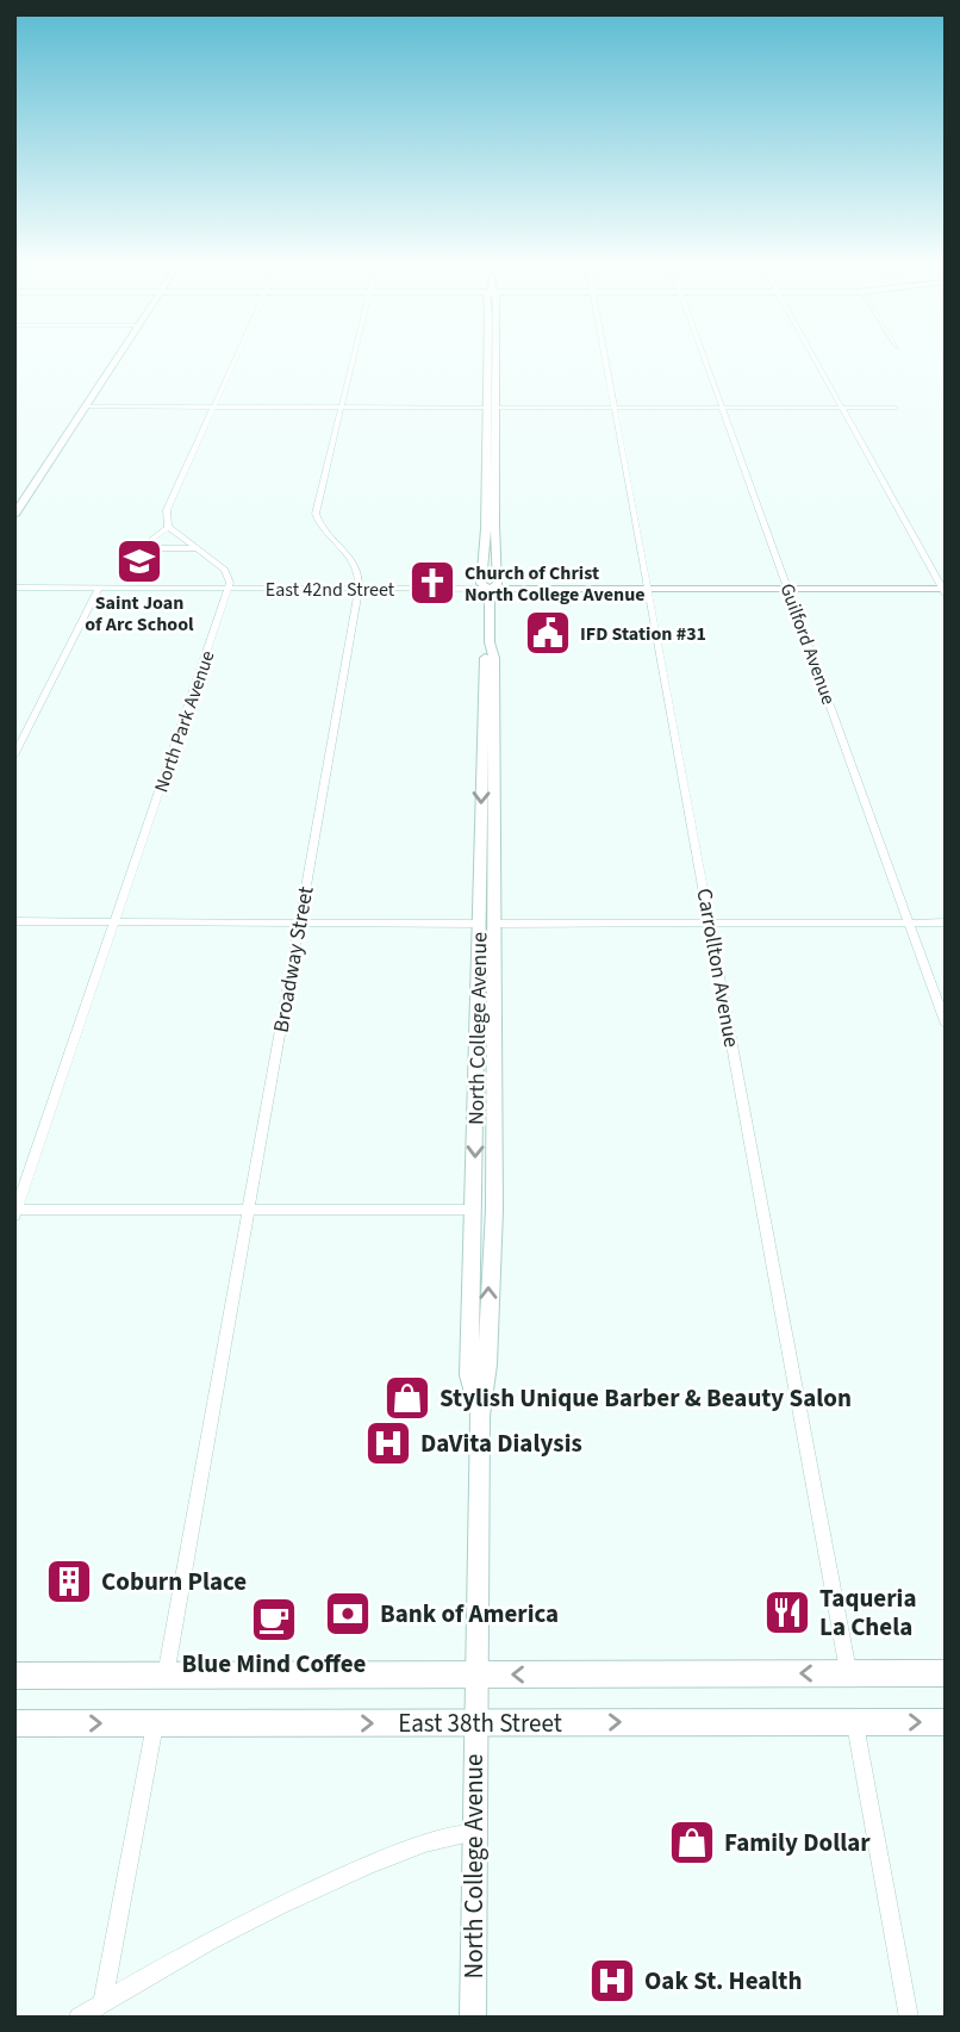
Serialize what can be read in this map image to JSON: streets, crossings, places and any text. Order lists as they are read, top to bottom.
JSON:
{
  "streets": {
    "main road": ["East 42nd Street", "North College Avenue", "East 38th Street"],
    "street": [
      "Guilford Avenue",
      "North Park Avenue",
      "Broadway Street",
      "Carrollton Avenue"
    ]
  },
  "crossings": [
    ["East 42nd Street", "Guilford Avenue"],
    ["East 42nd Street", "North Park Avenue"],
    ["East 42nd Street", "Broadway Street"],
    ["East 42nd Street", "Carrollton Avenue"],
    ["East 42nd Street", "North College Avenue"],
    ["North College Avenue", "East 38th Street"]
  ],
  "places": {
    "school or university": ["Saint Joan of Arc School"],
    "church": ["Church of Christ North College Avenue"],
    "public building": ["IFD Station #31"],
    "shop": ["Stylish Unique Barber & Beauty Salon", "Family Dollar"],
    "hospital": ["DaVita Dialysis", "Oak St. Health"],
    "building": ["Coburn Place"],
    "restaurant": ["Taqueria La Chela"],
    "bank": ["Bank of America"],
    "cafe": ["Blue Mind Coffee"]
  }
}
